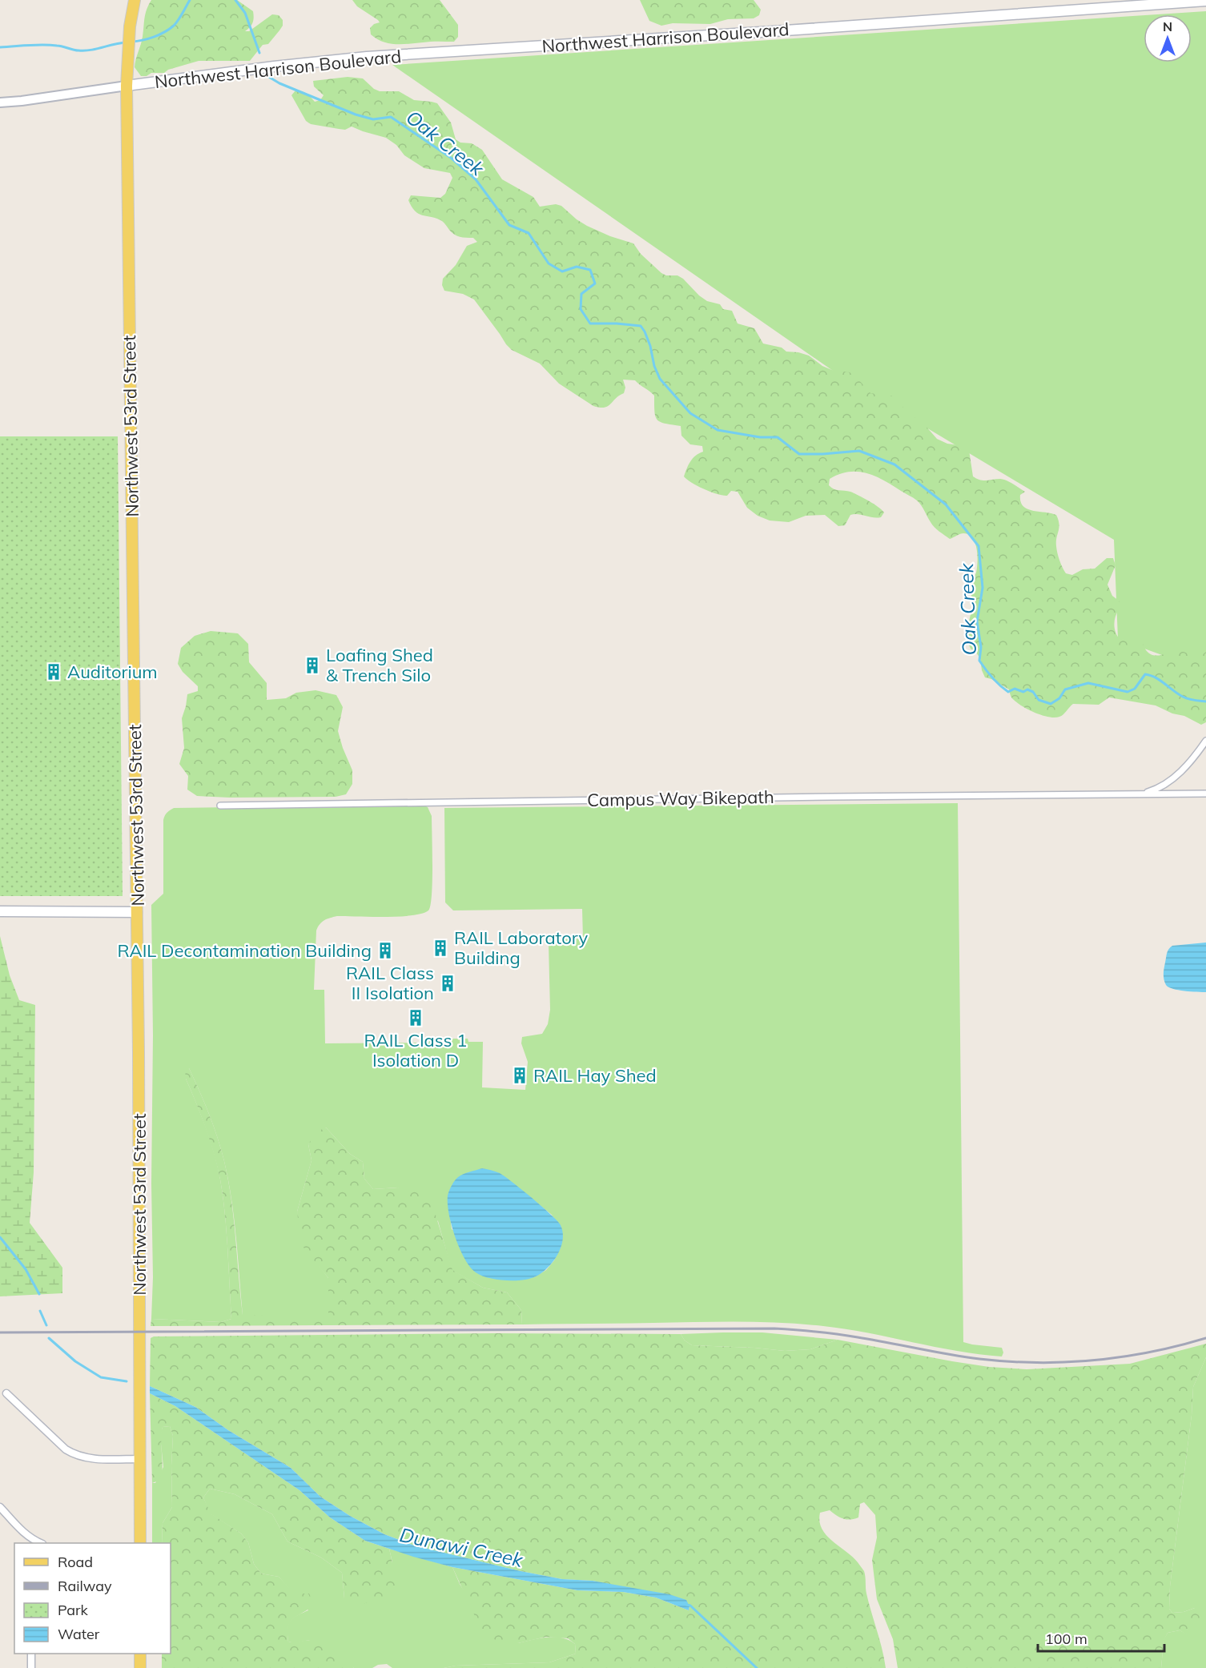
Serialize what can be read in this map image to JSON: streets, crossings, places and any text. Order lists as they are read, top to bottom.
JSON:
{
  "streets": {
    "main road": ["Northwest Harrison Boulevard", "Northwest 53rd Street"],
    "street": ["Campus Way Bikepath"]
  },
  "crossings": [
    ["Northwest Harrison Boulevard", "Northwest 53rd Street"]
  ],
  "water": ["Oak Creek", "Dunawi Creek"],
  "places": {
    "building": [
      "Loafing Shed & Trench Silo",
      "Auditorium",
      "RAIL Laboratory Building",
      "RAIL Decontamination Building",
      "RAIL Class II Isolation",
      "RAIL Class 1 Isolation D",
      "RAIL Hay Shed"
    ]
  },
  "legend": [
    "Road",
    "Railway",
    "Park",
    "Water"
  ],
  "scale_bar": "100 m",
  "north": "top"
}
